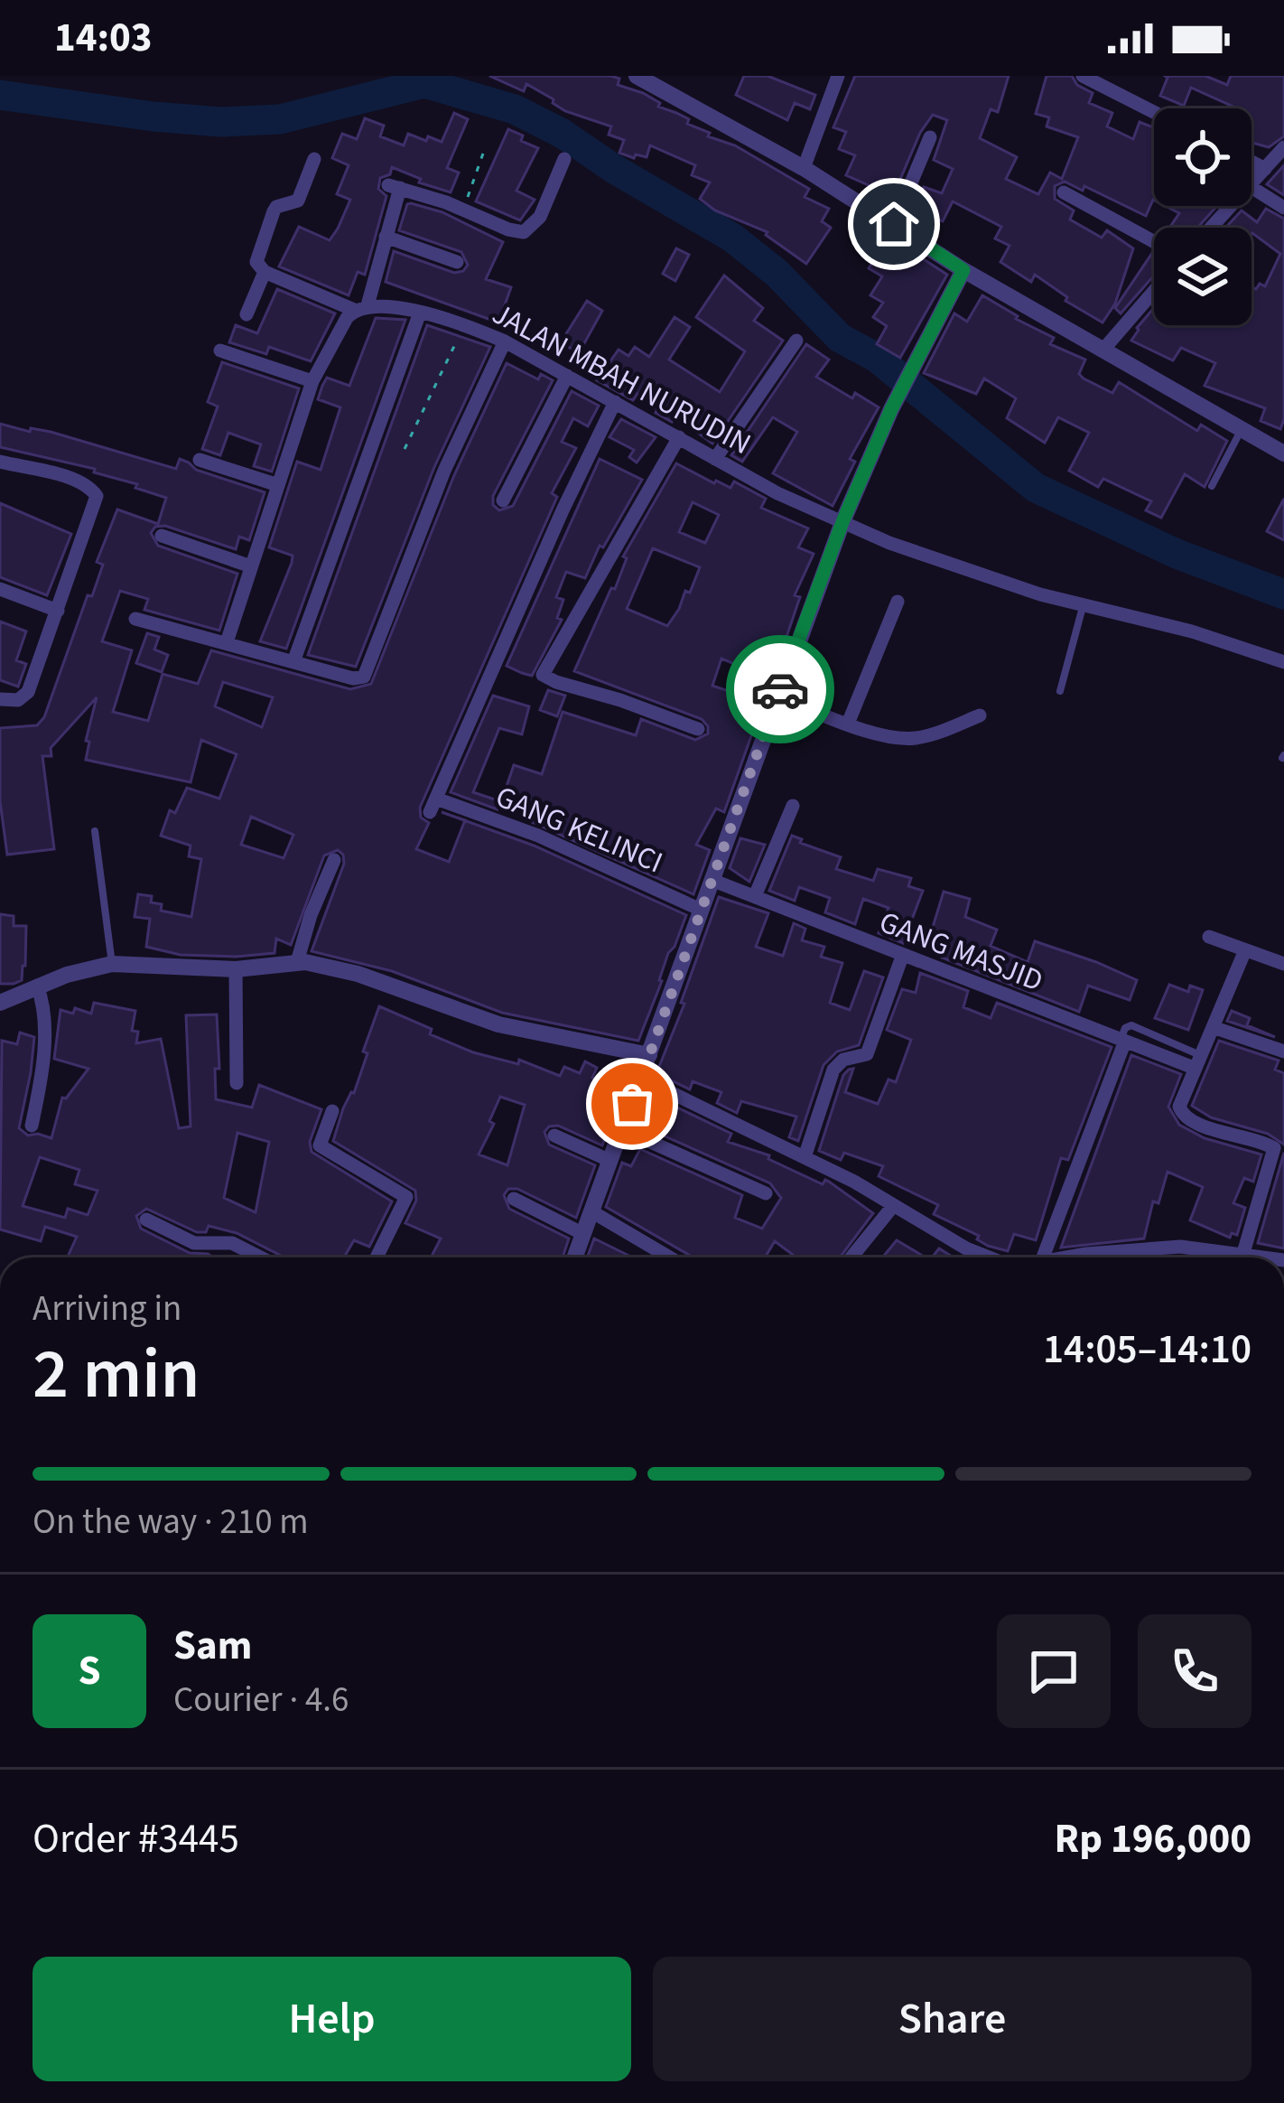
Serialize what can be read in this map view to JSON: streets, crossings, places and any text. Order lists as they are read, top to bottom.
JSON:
{
  "streets": {
    "street": ["JALAN MBAH NURUDIN", "GANG KELINCI", "GANG MASJID"]
  },
  "crossings": [
    ["JALAN MBAH NURUDIN", "GANG KELINCI"]
  ],
  "page": {
    "status": "14:03",
    "heading": ["2 min", "Arriving in", "14:05–14:10"],
    "panel": [
      "Sam",
      "Courier · 4.6",
      "Order #3445",
      "Rp 196,000"
    ],
    "bar": "On the way · 210 m",
    "round": "S",
    "buttons": ["Help", "Share"]
  }
}
